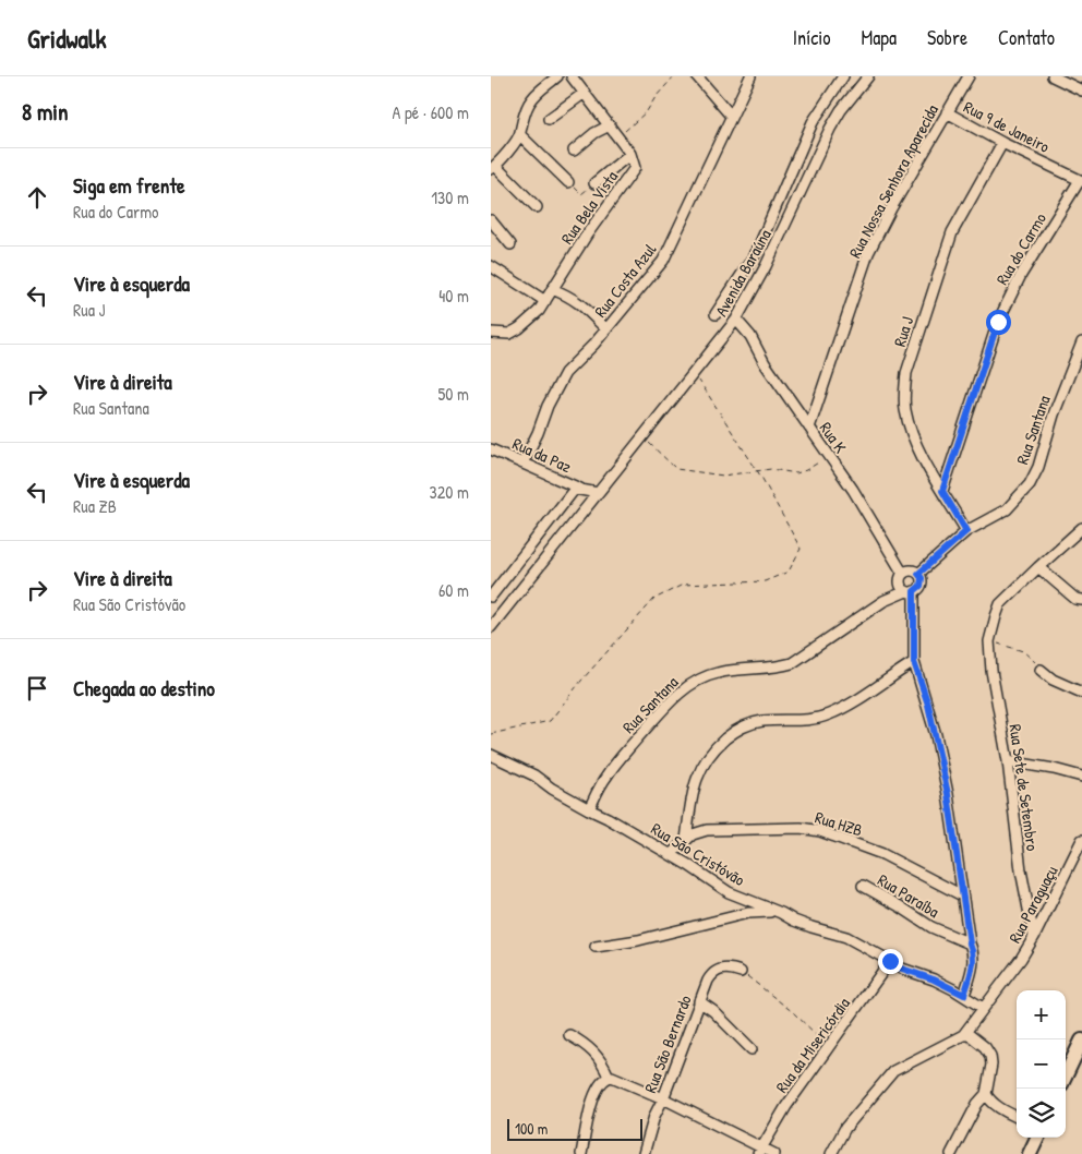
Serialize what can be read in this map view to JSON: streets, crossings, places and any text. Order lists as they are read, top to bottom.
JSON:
{
  "streets": {
    "street": [
      "Rua 9 de Janeiro",
      "Rua Nossa Senhora Aparecida",
      "Rua Bela Vista",
      "Rua do Carmo",
      "Avenida Baraúna",
      "Rua Costa Azul",
      "Rua J",
      "Rua Santana",
      "Rua K",
      "Rua da Paz",
      "Rua Sete de Setembro",
      "Rua HZB",
      "Rua São Cristóvão",
      "Rua Paraíba",
      "Rua Paraguaçu",
      "Rua São Bernardo",
      "Rua da Misericórdia"
    ]
  },
  "crossings": [
    ["Rua 9 de Janeiro", "Rua Nossa Senhora Aparecida"],
    ["Rua 9 de Janeiro", "Rua do Carmo"],
    ["Rua 9 de Janeiro", "Rua J"],
    ["Rua Nossa Senhora Aparecida", "Rua K"],
    ["Rua do Carmo", "Rua J"],
    ["Avenida Baraúna", "Rua K"],
    ["Rua Costa Azul", "Rua da Paz"],
    ["Rua J", "Rua Santana"],
    ["Rua Santana", "Rua K"],
    ["Rua Santana", "Rua São Cristóvão"],
    ["Rua Sete de Setembro", "Rua Paraguaçu"],
    ["Rua HZB", "Rua São Cristóvão"],
    ["Rua São Cristóvão", "Rua Paraguaçu"],
    ["Rua São Cristóvão", "Rua da Misericórdia"]
  ],
  "scale_bar": "100 m",
  "page": {
    "header": "Gridwalk",
    "nav": [
      "Início",
      "Mapa",
      "Sobre",
      "Contato"
    ],
    "heading": ["8 min", "A pé · 600 m"],
    "list": [
      ["Siga em frente", "Rua do Carmo", "130 m"],
      ["Vire à esquerda", "Rua J", "40 m"],
      ["Vire à direita", "Rua Santana", "50 m"],
      ["Vire à esquerda", "Rua ZB", "320 m"],
      ["Vire à direita", "Rua São Cristóvão", "60 m"],
      "Chegada ao destino"
    ],
    "map_buttons": ["+", "−"],
    "scale": "100 m"
  }
}
